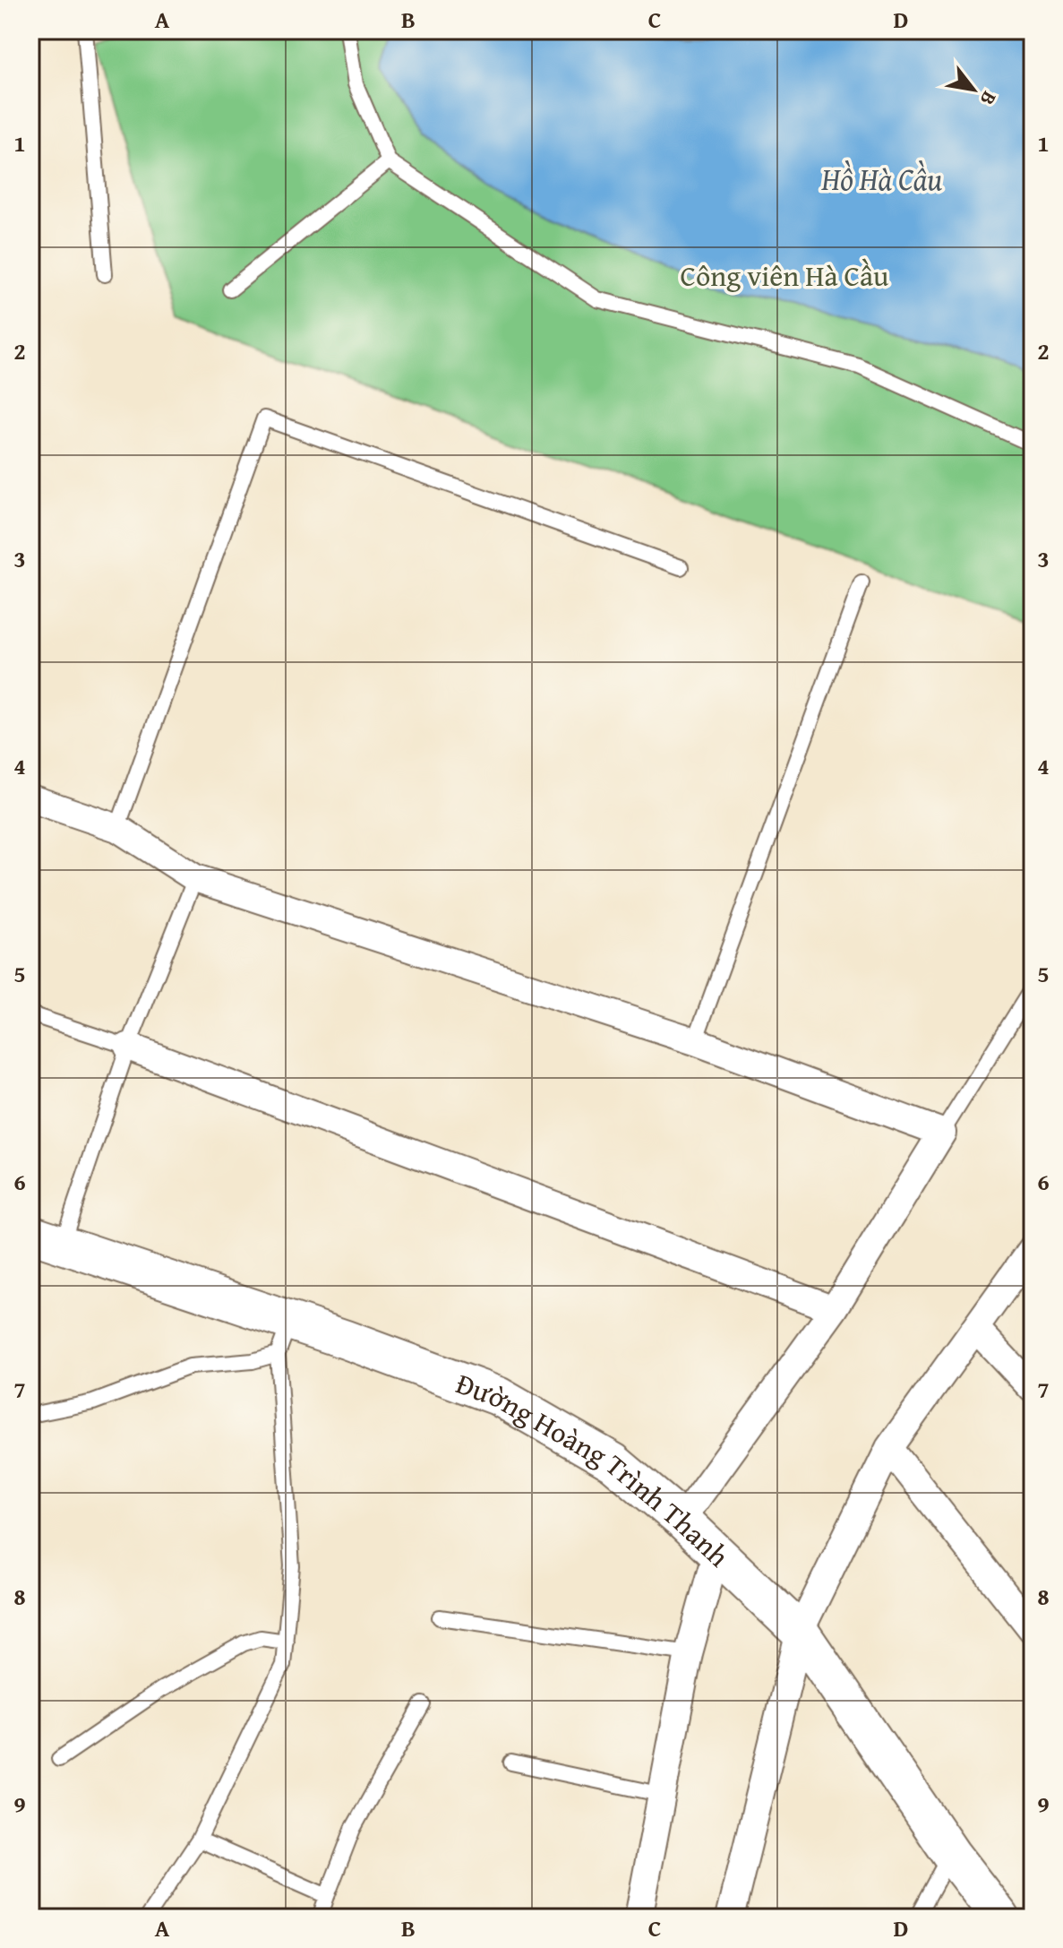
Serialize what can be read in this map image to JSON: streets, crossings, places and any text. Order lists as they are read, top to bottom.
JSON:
{
  "streets": {
    "street": ["Đường Hoàng Trình Thanh"]
  },
  "water": ["Hồ Hà Cầu"],
  "parks": ["Công viên Hà Cầu"],
  "north": "bottom right",
  "grid": {
    "columns": [
      "A",
      "B",
      "C",
      "D"
    ],
    "rows": [
      "1",
      "2",
      "3",
      "4",
      "5",
      "6",
      "7",
      "8",
      "9"
    ]
  }
}
